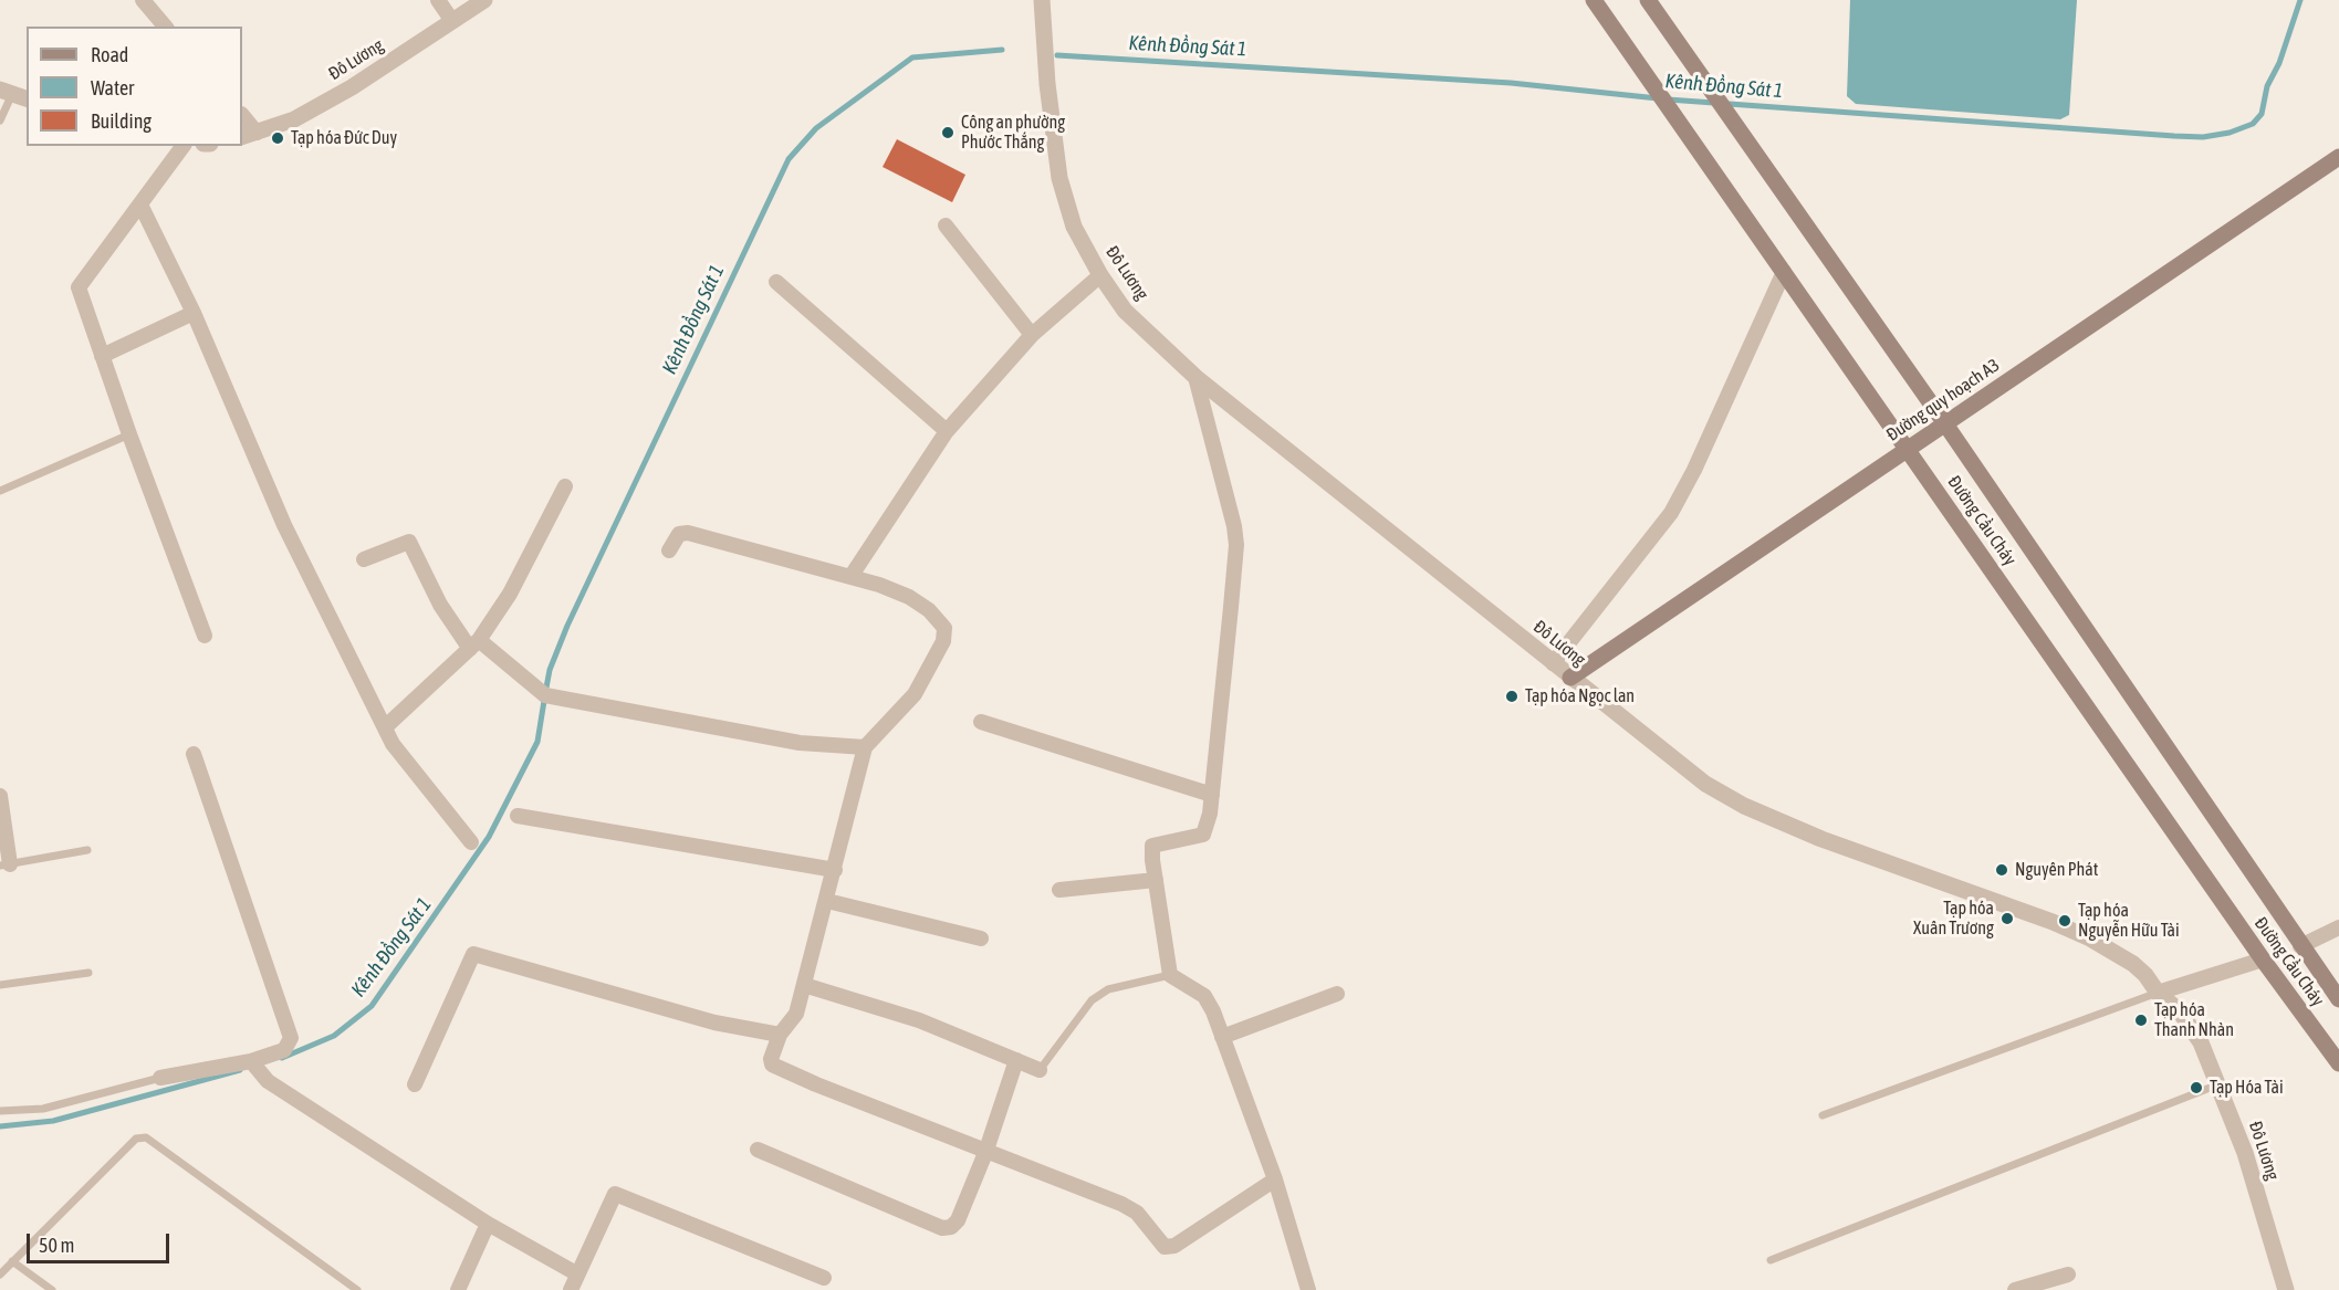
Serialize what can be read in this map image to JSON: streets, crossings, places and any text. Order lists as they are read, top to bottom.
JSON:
{
  "streets": {
    "main road": ["Đường quy hoạch A3", "Đường Cầu Cháy"],
    "street": ["Đô Lương"]
  },
  "crossings": [
    ["Đô Lương", "Đường quy hoạch A3"],
    ["Đường quy hoạch A3", "Đường Cầu Cháy"]
  ],
  "water": ["Kênh Đồng Sát 1"],
  "places": [
    "Công an phường Phước Thắng",
    "Tạp hóa Đức Duy",
    "Tạp hóa Ngọc lan",
    "Nguyên Phát",
    "Tạp hóa Xuân Trương",
    "Tạp hóa Nguyễn Hữu Tài",
    "Tạp hóa Thanh Nhàn",
    "Tạp Hóa Tài"
  ],
  "legend": ["Road", "Water", "Building"],
  "scale_bar": "50 m"
}
